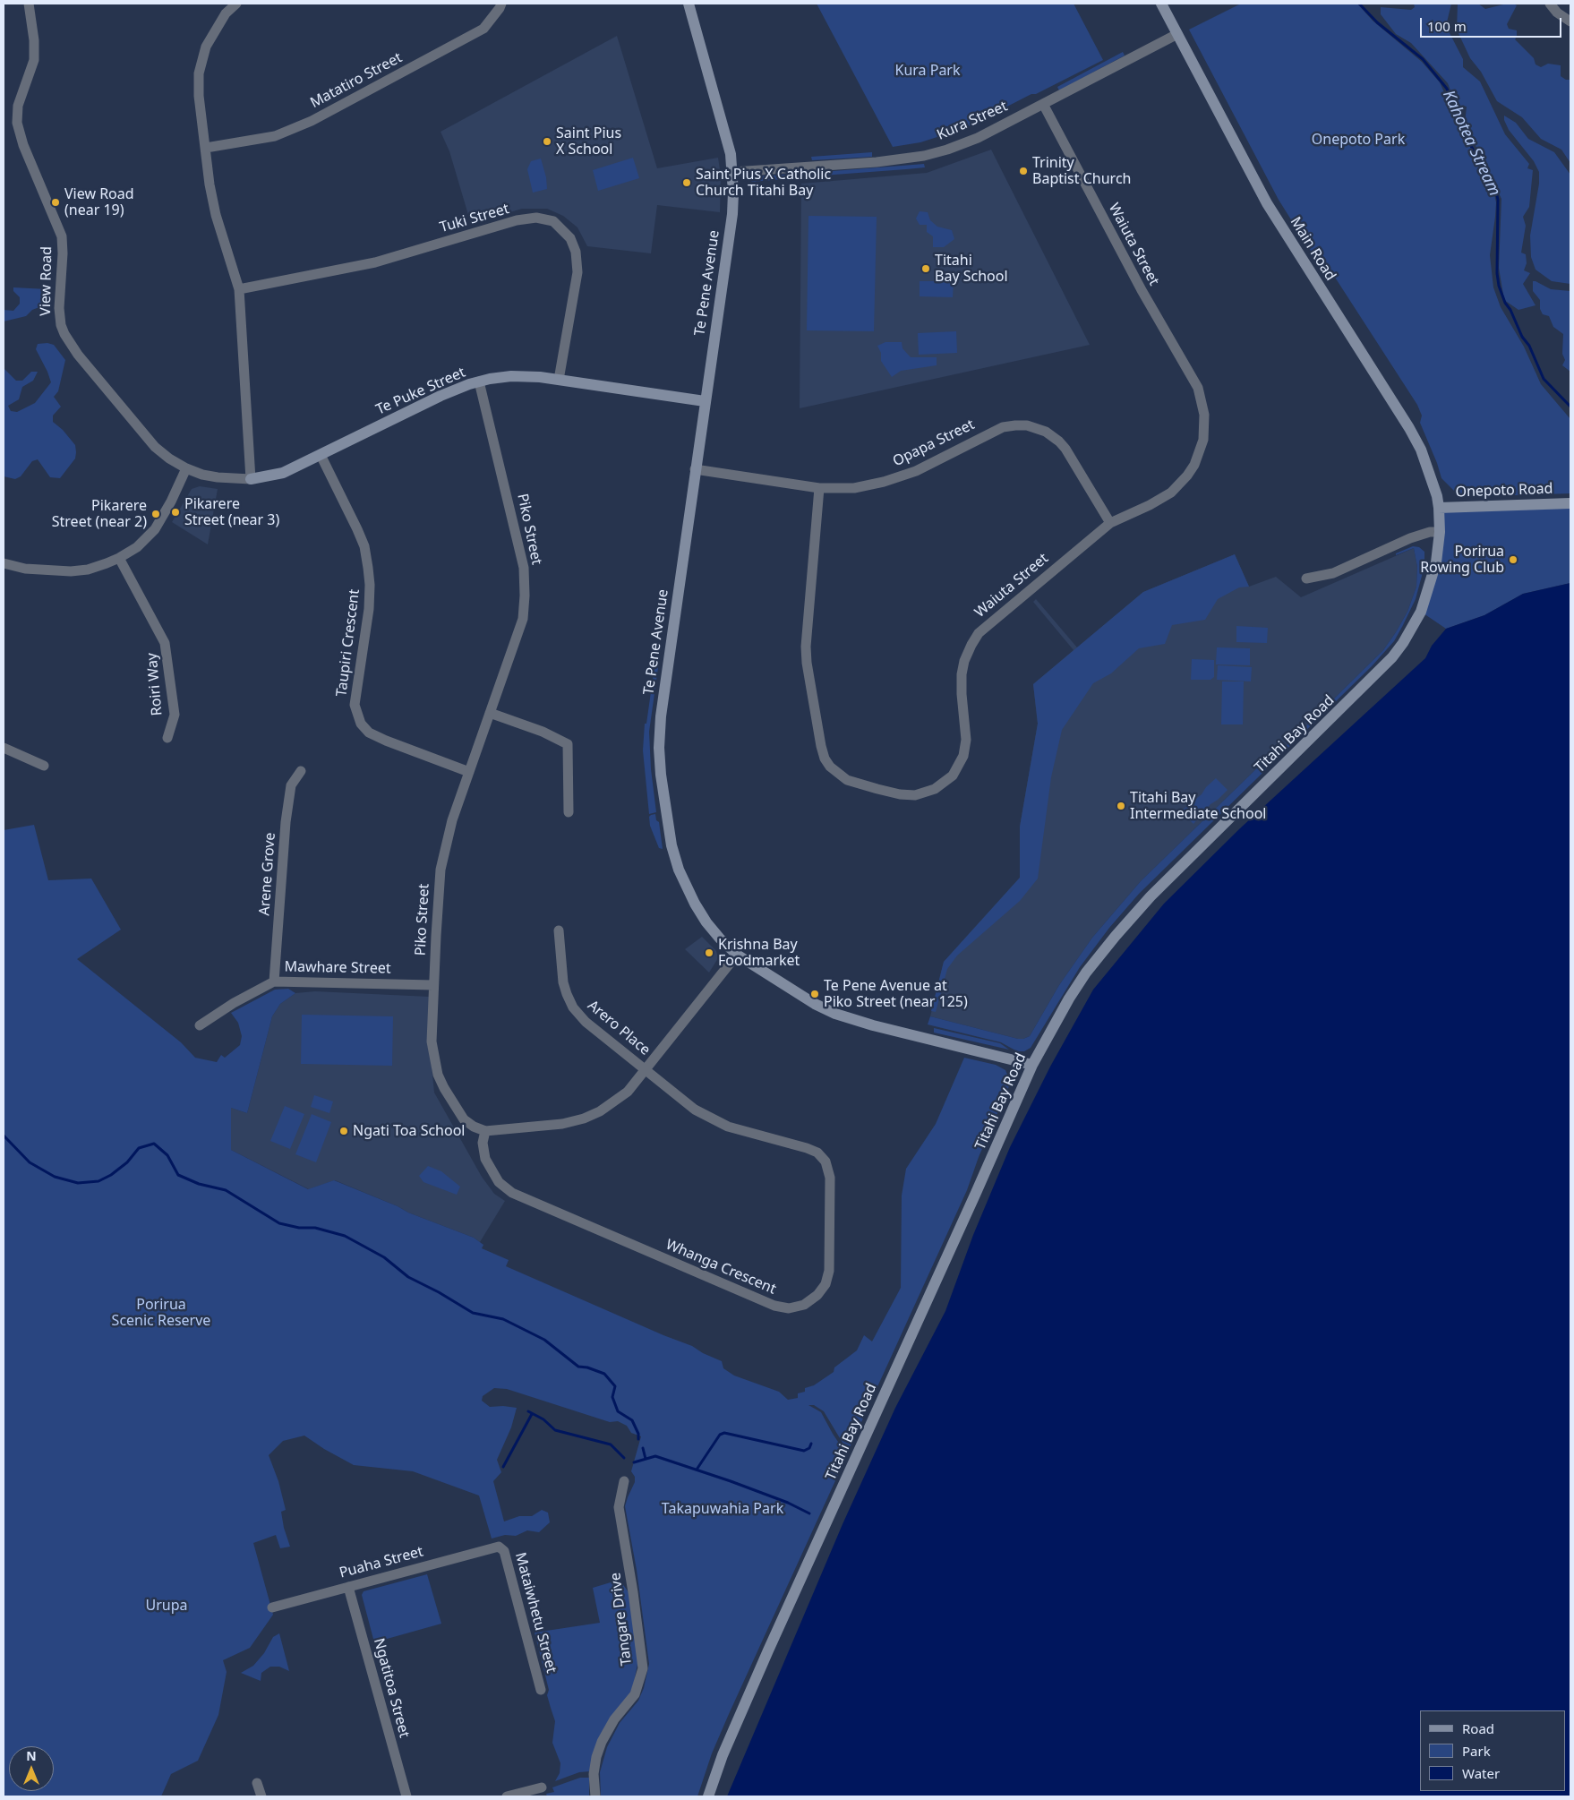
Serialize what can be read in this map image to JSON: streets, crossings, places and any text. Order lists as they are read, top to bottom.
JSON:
{
  "streets": {
    "main road": [
      "Main Road",
      "Te Pene Avenue",
      "Te Puke Street",
      "Onepoto Road",
      "Titahi Bay Road"
    ],
    "street": [
      "Matatiro Street",
      "Kura Street",
      "Tuki Street",
      "Waiuta Street",
      "View Road",
      "Opapa Street",
      "Piko Street",
      "Taupiri Crescent",
      "Roiri Way",
      "Arene Grove",
      "Mawhare Street",
      "Arero Place",
      "Whanga Crescent",
      "Puaha Street",
      "Mataiwhetu Street",
      "Tangare Drive",
      "Ngatitoa Street"
    ]
  },
  "crossings": [
    ["Kura Street", "Waiuta Street"],
    ["Kura Street", "Main Road"],
    ["Kura Street", "Te Pene Avenue"],
    ["Tuki Street", "Te Puke Street"],
    ["Waiuta Street", "Opapa Street"],
    ["Main Road", "Onepoto Road"],
    ["Main Road", "Titahi Bay Road"],
    ["View Road", "Te Puke Street"],
    ["Te Pene Avenue", "Te Puke Street"],
    ["Te Pene Avenue", "Opapa Street"],
    ["Te Pene Avenue", "Titahi Bay Road"],
    ["Te Puke Street", "Piko Street"],
    ["Te Puke Street", "Taupiri Crescent"],
    ["Onepoto Road", "Titahi Bay Road"],
    ["Piko Street", "Taupiri Crescent"],
    ["Piko Street", "Mawhare Street"],
    ["Piko Street", "Whanga Crescent"],
    ["Arene Grove", "Mawhare Street"],
    ["Arero Place", "Whanga Crescent"],
    ["Puaha Street", "Mataiwhetu Street"],
    ["Puaha Street", "Ngatitoa Street"]
  ],
  "water": ["Kahotea Stream"],
  "parks": [
    "Kura Park",
    "Onepoto Park",
    "Porirua Scenic Reserve",
    "Takapuwahia Park",
    "Urupa"
  ],
  "places": [
    "Saint Pius X School",
    "Trinity Baptist Church",
    "Saint Pius X Catholic Church Titahi Bay",
    "View Road (near 19)",
    "Titahi Bay School",
    "Pikarere Street (near 3)",
    "Pikarere Street (near 2)",
    "Porirua Rowing Club",
    "Titahi Bay Intermediate School",
    "Krishna Bay Foodmarket",
    "Te Pene Avenue at Piko Street (near 125)",
    "Ngati Toa School"
  ],
  "legend": ["Road", "Park", "Water"],
  "scale_bar": "100 m",
  "north": "top"
}
